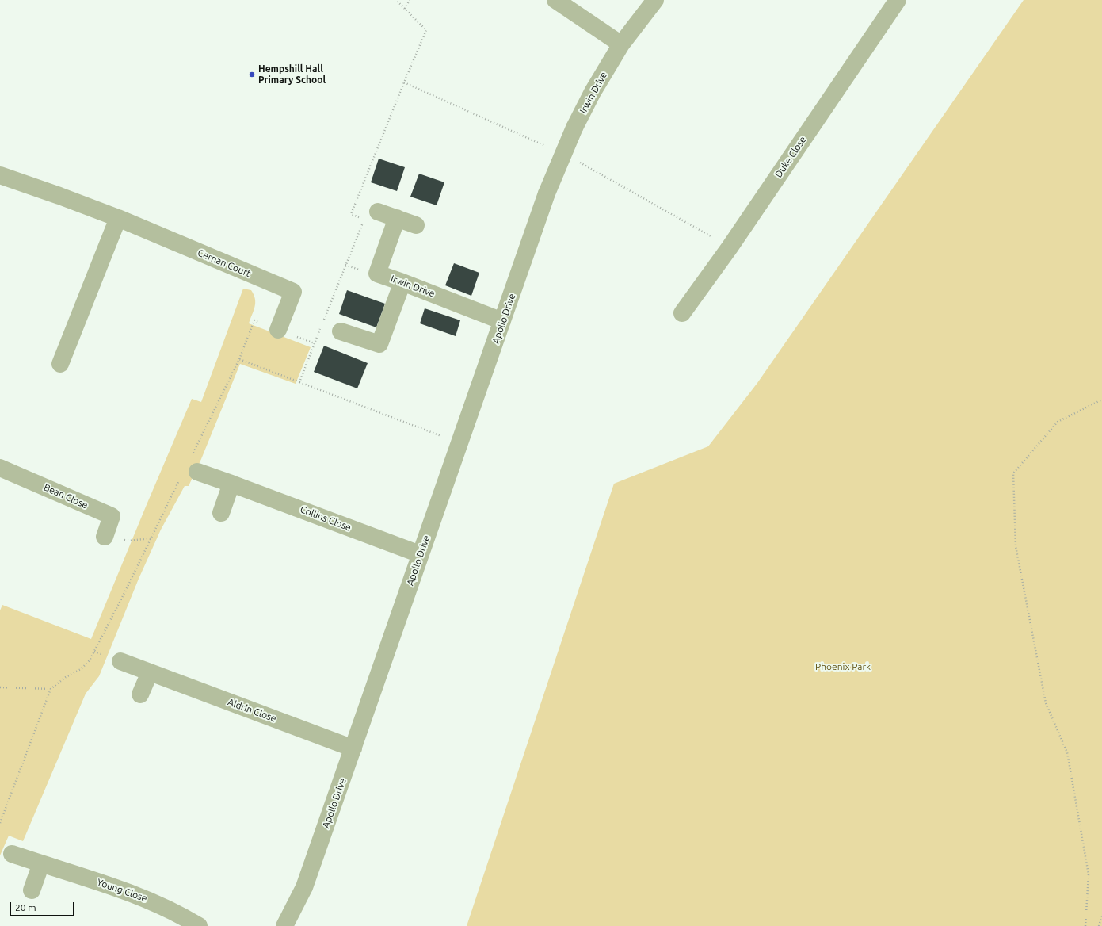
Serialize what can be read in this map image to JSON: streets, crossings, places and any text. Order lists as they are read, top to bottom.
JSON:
{
  "streets": {
    "street": [
      "Irwin Drive",
      "Duke Close",
      "Cernan Court",
      "Apollo Drive",
      "Bean Close",
      "Collins Close",
      "Aldrin Close",
      "Young Close"
    ]
  },
  "crossings": [
    ["Irwin Drive", "Apollo Drive"],
    ["Apollo Drive", "Collins Close"],
    ["Apollo Drive", "Aldrin Close"]
  ],
  "parks": ["Phoenix Park"],
  "places": ["Hempshill Hall Primary School"],
  "scale_bar": "20 m"
}
